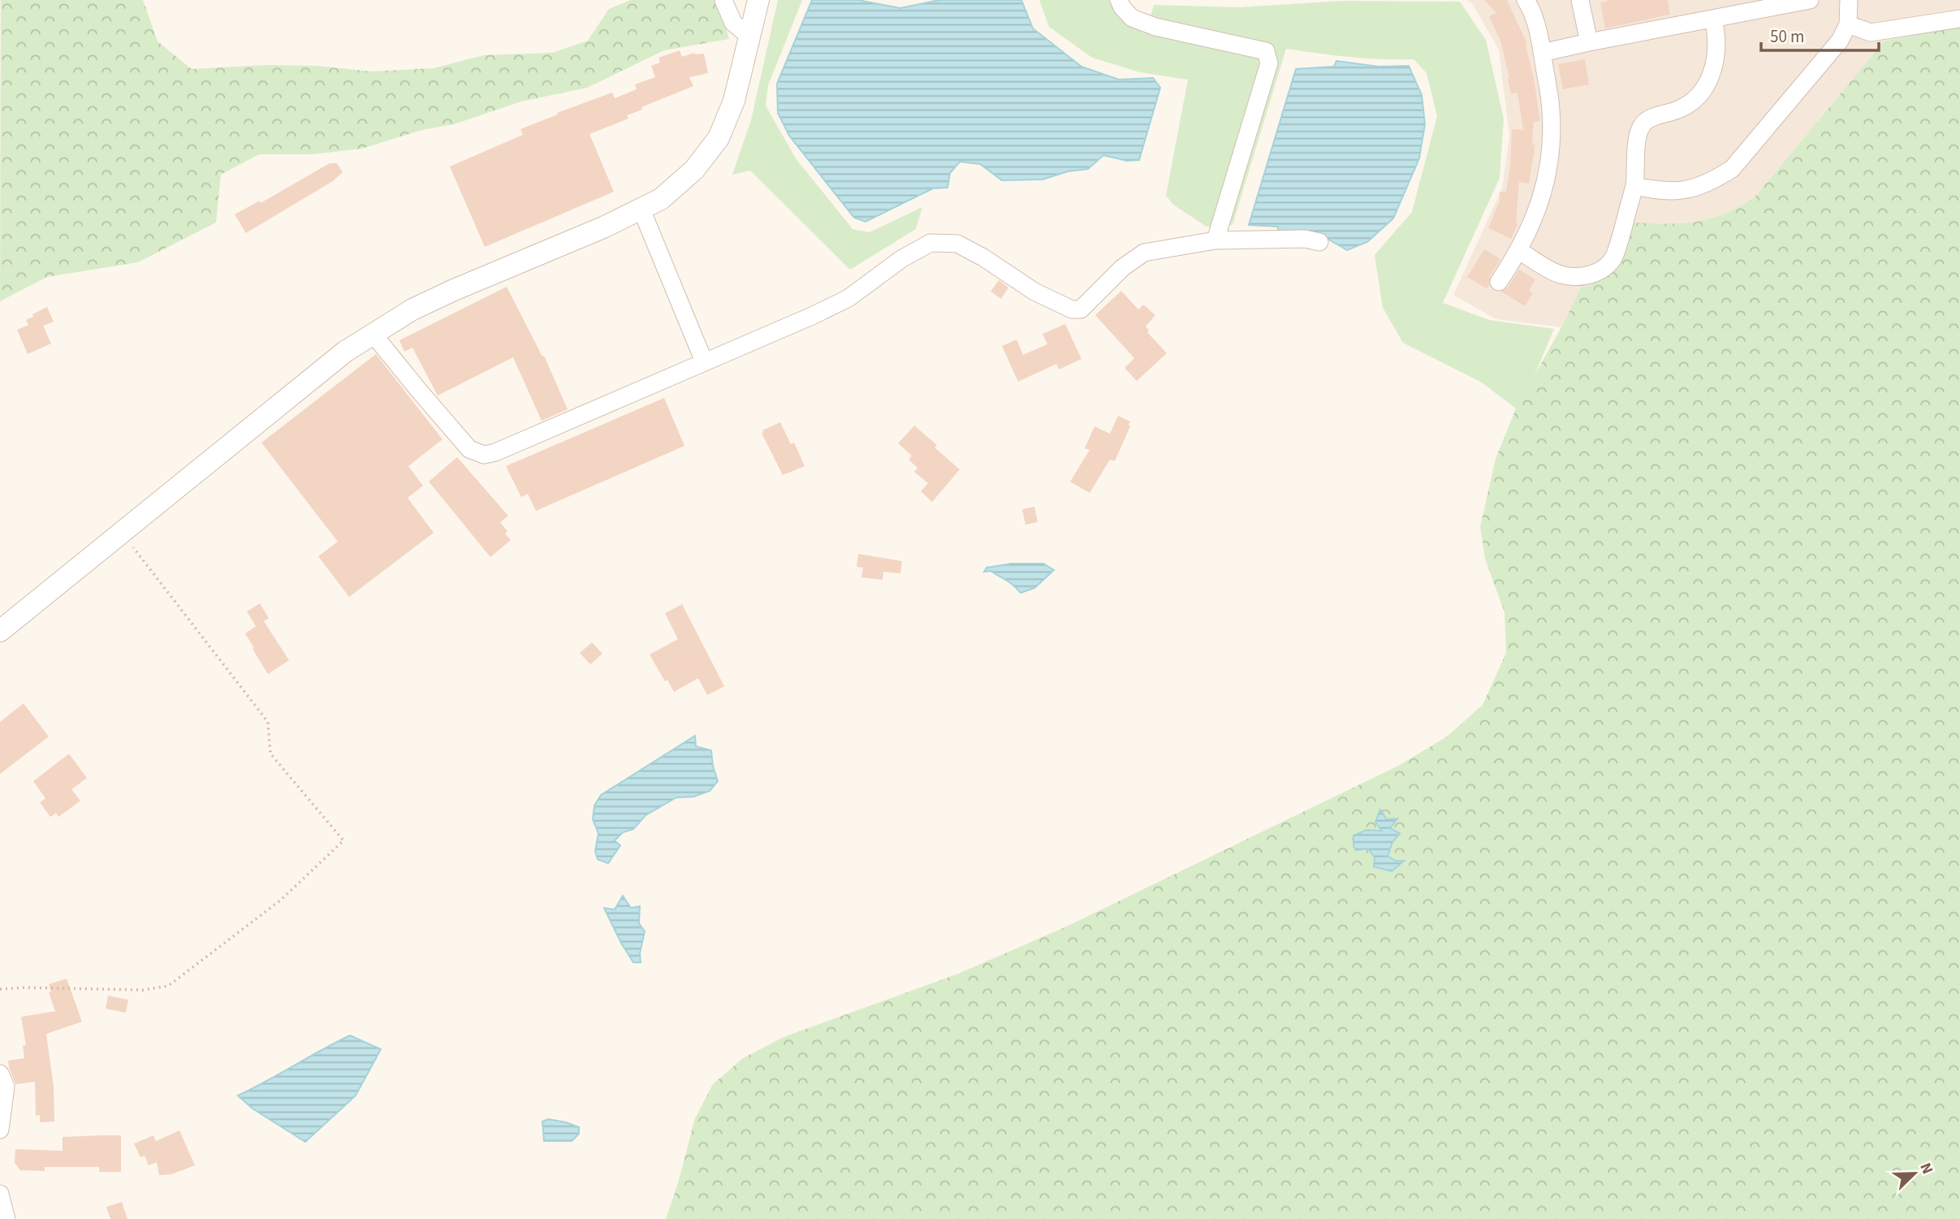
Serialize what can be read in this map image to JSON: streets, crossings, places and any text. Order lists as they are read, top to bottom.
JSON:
{
  "scale_bar": "50 m",
  "north": "top right"
}
